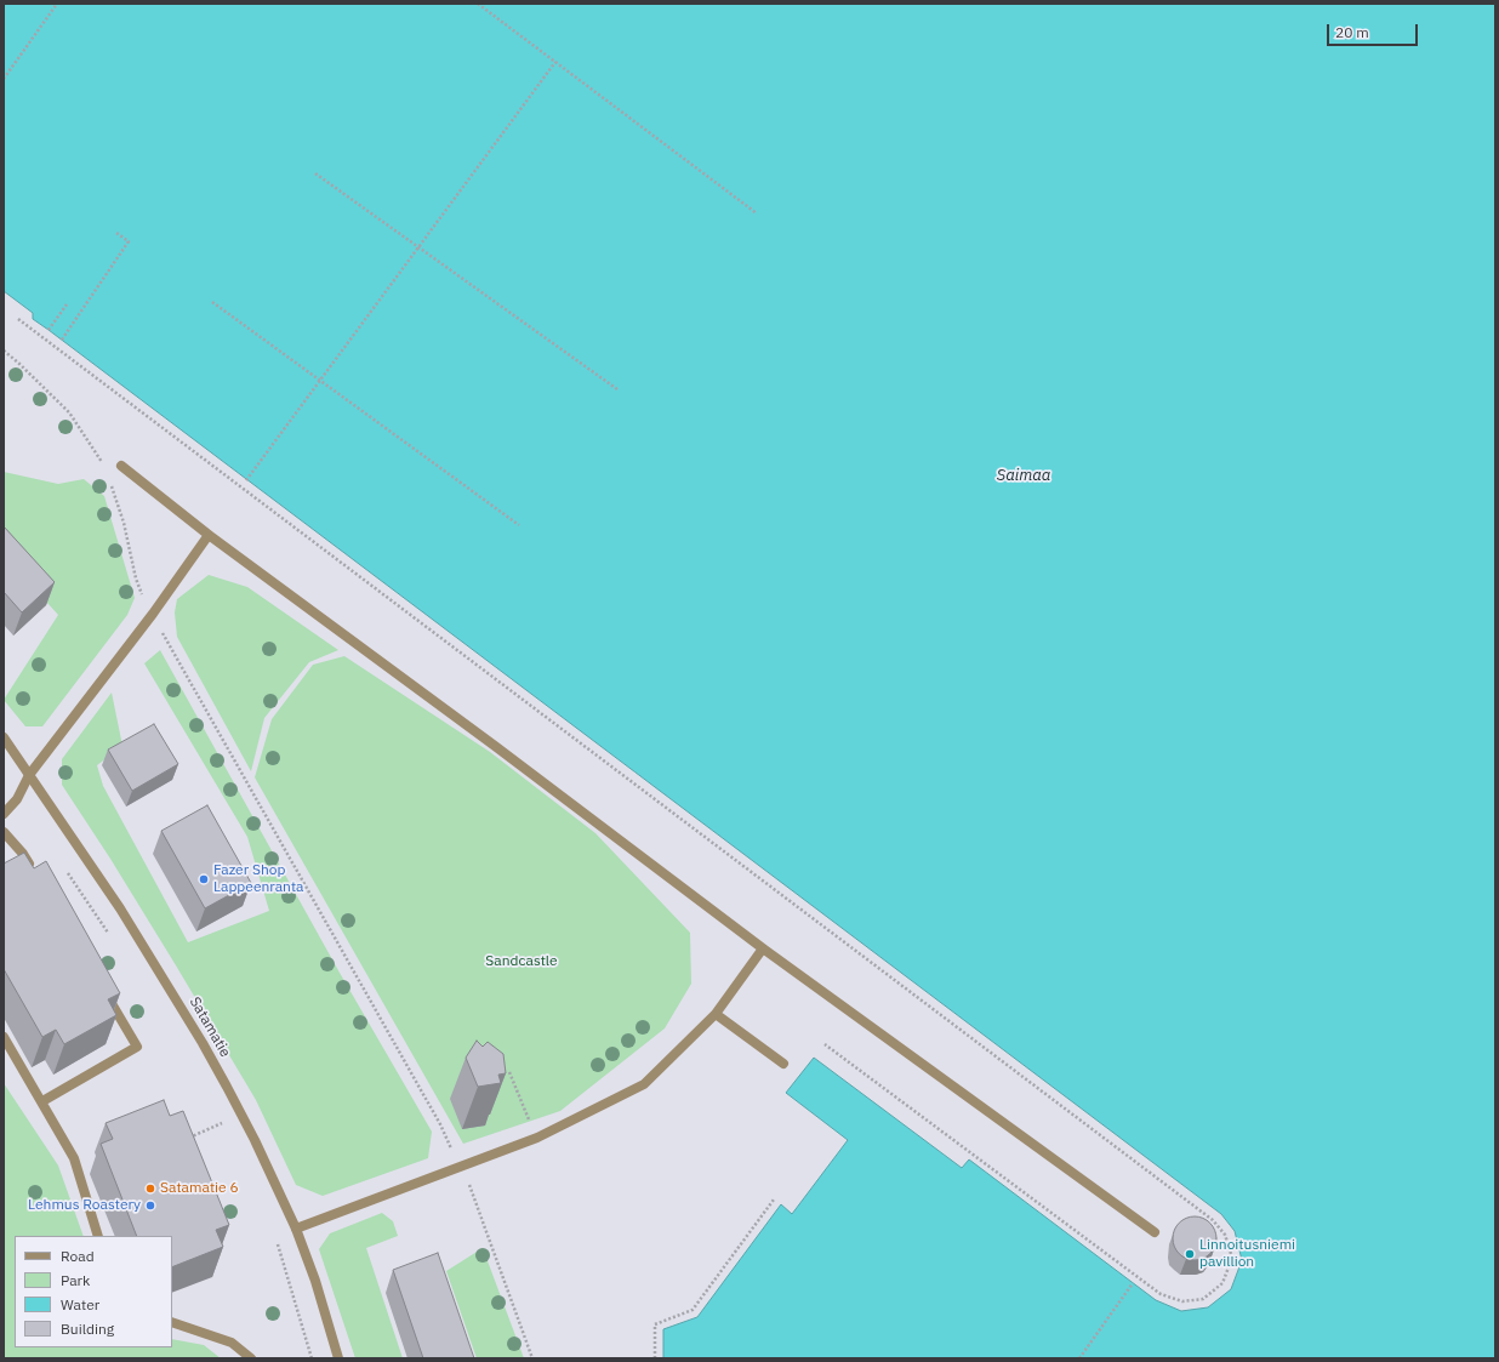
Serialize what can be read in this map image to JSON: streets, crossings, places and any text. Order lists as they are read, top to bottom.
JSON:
{
  "streets": {
    "street": ["Satamatie"]
  },
  "water": ["Saimaa"],
  "parks": ["Sandcastle"],
  "places": [
    "Fazer Shop Lappeenranta",
    "Satamatie 6",
    "Lehmus Roastery",
    "Linnoitusniemi pavillion"
  ],
  "legend": [
    "Road",
    "Park",
    "Water",
    "Building"
  ],
  "scale_bar": "20 m"
}
